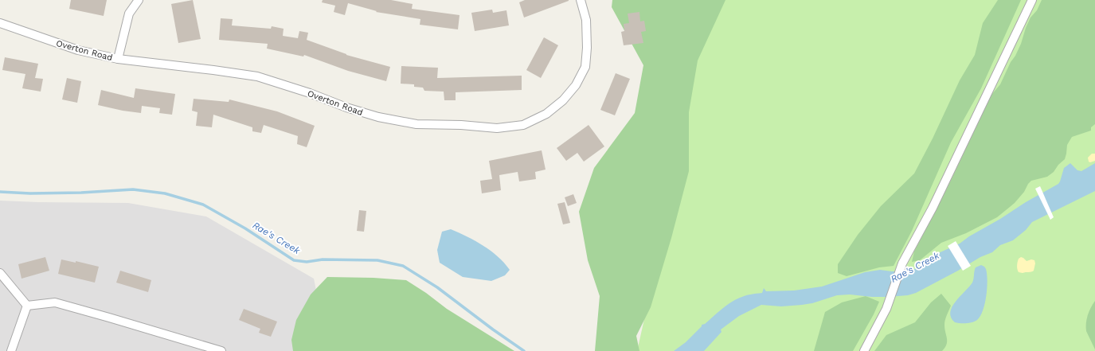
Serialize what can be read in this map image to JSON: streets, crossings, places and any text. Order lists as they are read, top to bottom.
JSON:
{
  "streets": {
    "street": ["Overton Road"]
  },
  "water": ["Rae's Creek"]
}
